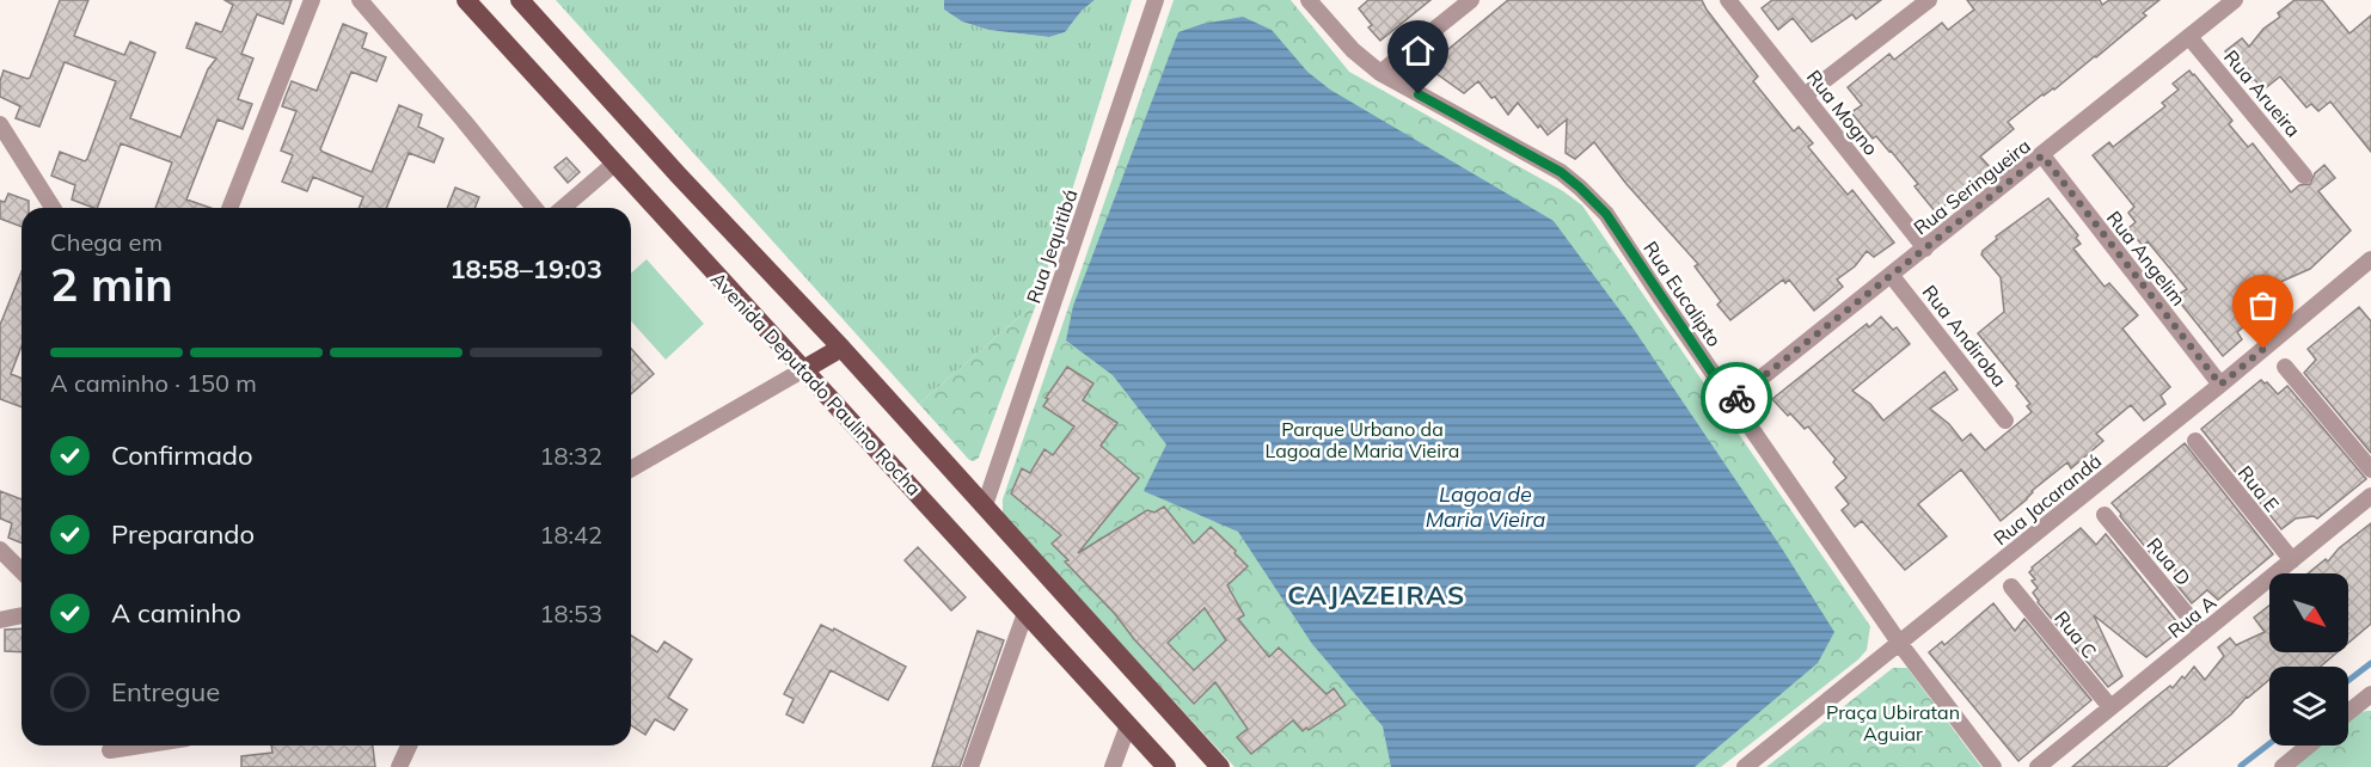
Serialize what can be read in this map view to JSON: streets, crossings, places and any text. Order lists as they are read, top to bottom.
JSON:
{
  "streets": {
    "main road": ["Avenida Deputado Paulino Rocha"],
    "street": [
      "Rua Arueira",
      "Rua Mogno",
      "Rua Seringueira",
      "Rua Jequitibá",
      "Rua Angelim",
      "Rua Eucalipto",
      "Rua Andiroba",
      "Rua E",
      "Rua Jacarandá",
      "Rua D",
      "Rua A",
      "Rua C"
    ]
  },
  "crossings": [
    ["Rua Arueira", "Rua Seringueira"],
    ["Rua Mogno", "Rua Seringueira"],
    ["Rua Seringueira", "Rua Angelim"],
    ["Rua Seringueira", "Rua Eucalipto"],
    ["Rua Seringueira", "Rua Andiroba"],
    ["Rua Jequitibá", "Avenida Deputado Paulino Rocha"],
    ["Rua Angelim", "Rua Jacarandá"],
    ["Rua Eucalipto", "Rua Jacarandá"],
    ["Rua E", "Rua A"],
    ["Rua D", "Rua A"],
    ["Rua A", "Rua C"]
  ],
  "districts": ["CAJAZEIRAS"],
  "water": ["Lagoa de Maria Vieira"],
  "parks": ["Parque Urbano da Lagoa de Maria Vieira", "Praça Ubiratan Aguiar"],
  "north": "bottom right",
  "page": {
    "heading": ["2 min", "Chega em", "18:58–19:03"],
    "bar": "A caminho · 150 m",
    "list": [
      ["Confirmado", "18:32"],
      ["Preparando", "18:42"],
      ["A caminho", "18:53"],
      "Entregue"
    ]
  }
}
